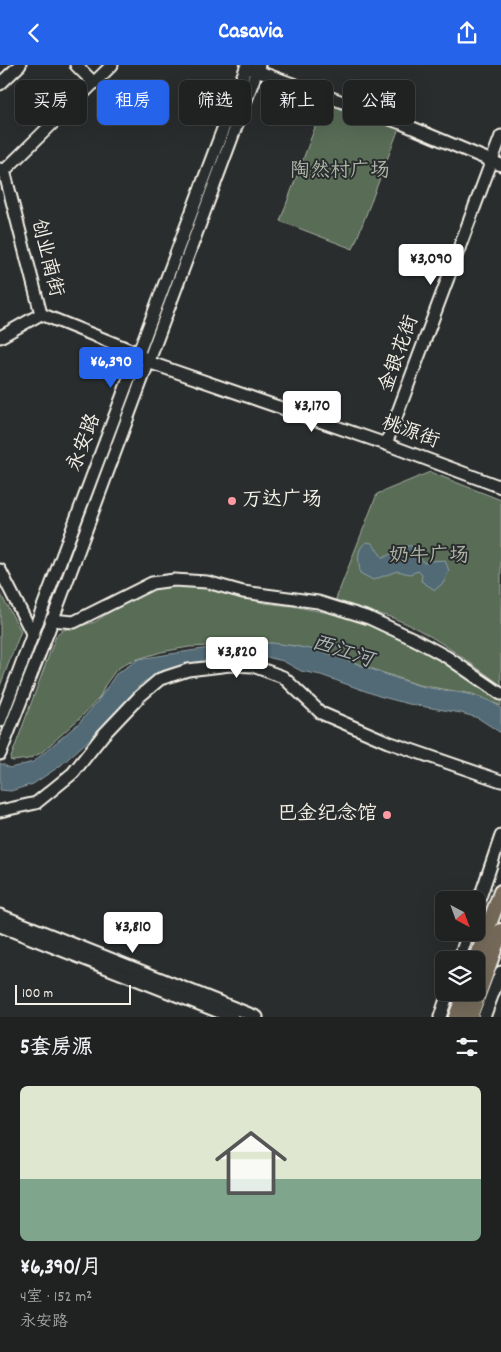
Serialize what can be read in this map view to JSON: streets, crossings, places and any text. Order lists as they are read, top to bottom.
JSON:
{
  "streets": {
    "street": [
      "创业南街",
      "金银花街",
      "桃源街",
      "永安路"
    ]
  },
  "crossings": [
    ["创业南街", "桃源街"],
    ["创业南街", "永安路"],
    ["金银花街", "桃源街"],
    ["桃源街", "永安路"]
  ],
  "water": ["西江河"],
  "parks": ["陶然村广场", "奶牛广场"],
  "places": ["万达广场", "巴金纪念馆"],
  "scale_bar": "100 m",
  "north": "bottom right",
  "page": {
    "header": "Casavia",
    "chip": [
      "买房",
      "租房",
      "筛选",
      "新上",
      "公寓"
    ],
    "price": [
      "¥3,090",
      "¥6,390",
      "¥3,170",
      "¥3,820",
      "¥3,810"
    ],
    "scale": "100 m",
    "heading": "5套房源",
    "list": [
      {
        "name": "¥6,390/月",
        "note": "4室 · 152 m² · 永安路"
      }
    ]
  }
}
